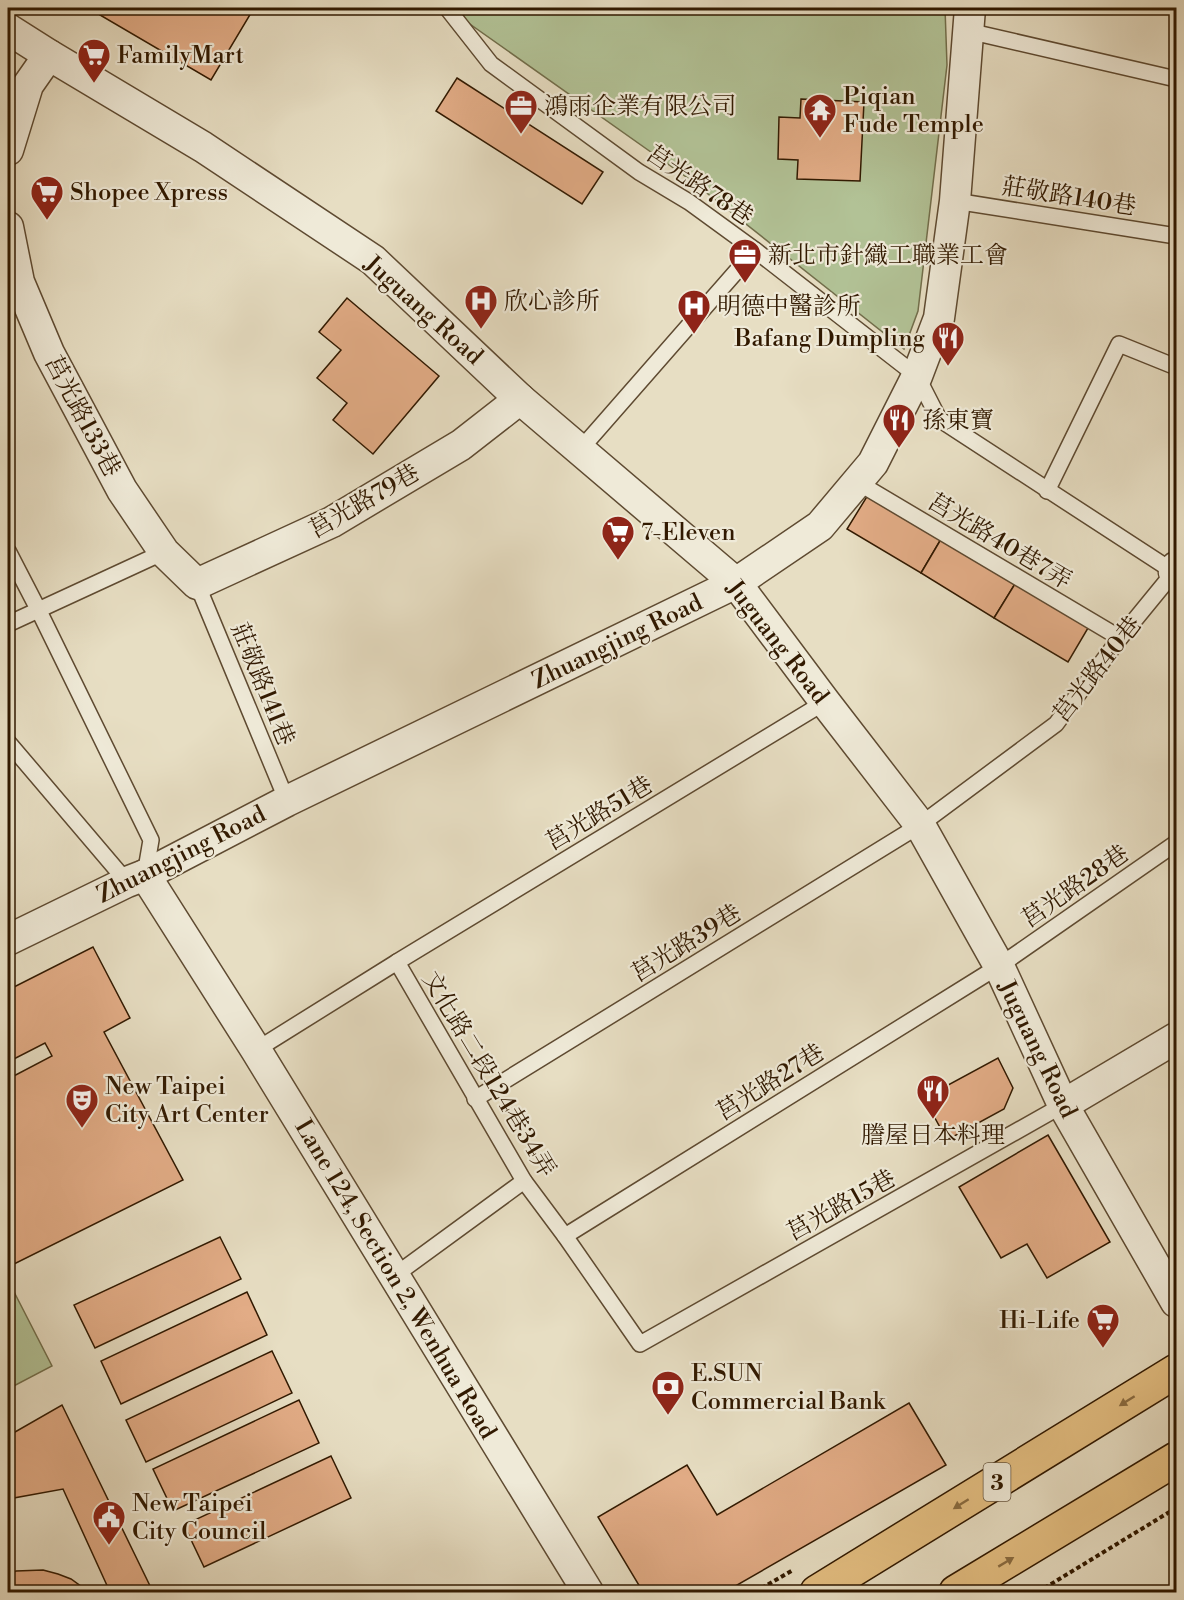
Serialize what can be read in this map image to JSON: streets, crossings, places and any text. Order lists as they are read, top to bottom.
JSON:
{
  "streets": {
    "main road": ["3"],
    "street": [
      "Juguang Road",
      "莒光路133巷",
      "莒光路79巷",
      "Zhuangjing Road",
      "Lane 124, Section 2, Wenhua Road"
    ],
    "lane": [
      "莒光路78巷",
      "莊敬路140巷",
      "莒光路40巷7弄",
      "莒光路40巷",
      "莊敬路141巷",
      "莒光路51巷",
      "莒光路28巷",
      "莒光路39巷",
      "文化路二段124巷34弄",
      "莒光路27巷",
      "莒光路15巷"
    ]
  },
  "crossings": [
    ["莒光路78巷", "Juguang Road"],
    ["莊敬路140巷", "Zhuangjing Road"],
    ["Juguang Road", "莒光路79巷"],
    ["Juguang Road", "Zhuangjing Road"],
    ["Juguang Road", "莒光路40巷"],
    ["Juguang Road", "莒光路51巷"],
    ["Juguang Road", "莒光路28巷"],
    ["Juguang Road", "莒光路39巷"],
    ["Juguang Road", "莒光路27巷"],
    ["Juguang Road", "莒光路15巷"],
    ["莒光路133巷", "莒光路79巷"],
    ["莒光路133巷", "莊敬路141巷"],
    ["莒光路79巷", "莊敬路141巷"],
    ["莒光路40巷7弄", "Zhuangjing Road"],
    ["莒光路40巷7弄", "莒光路40巷"],
    ["Zhuangjing Road", "莊敬路141巷"],
    ["Zhuangjing Road", "Lane 124, Section 2, Wenhua Road"],
    ["莒光路40巷", "莒光路39巷"],
    ["莒光路51巷", "文化路二段124巷34弄"],
    ["莒光路28巷", "莒光路27巷"],
    ["莒光路39巷", "文化路二段124巷34弄"],
    ["文化路二段124巷34弄", "莒光路27巷"],
    ["文化路二段124巷34弄", "莒光路15巷"],
    ["文化路二段124巷34弄", "Lane 124, Section 2, Wenhua Road"]
  ],
  "places": {
    "supermarket": [
      "FamilyMart",
      "Shopee Xpress",
      "7-Eleven",
      "Hi-Life"
    ],
    "office": ["鴻雨企業有限公司", "新北市針織工職業工會"],
    "temple": ["Piqian Fude Temple"],
    "hospital": ["欣心診所", "明德中醫診所"],
    "restaurant": ["Bafang Dumpling", "孫東寶", "謄屋日本料理"],
    "theatre": ["New Taipei City Art Center"],
    "bank": ["E.SUN Commercial Bank"],
    "public building": ["New Taipei City Council"]
  }
}
